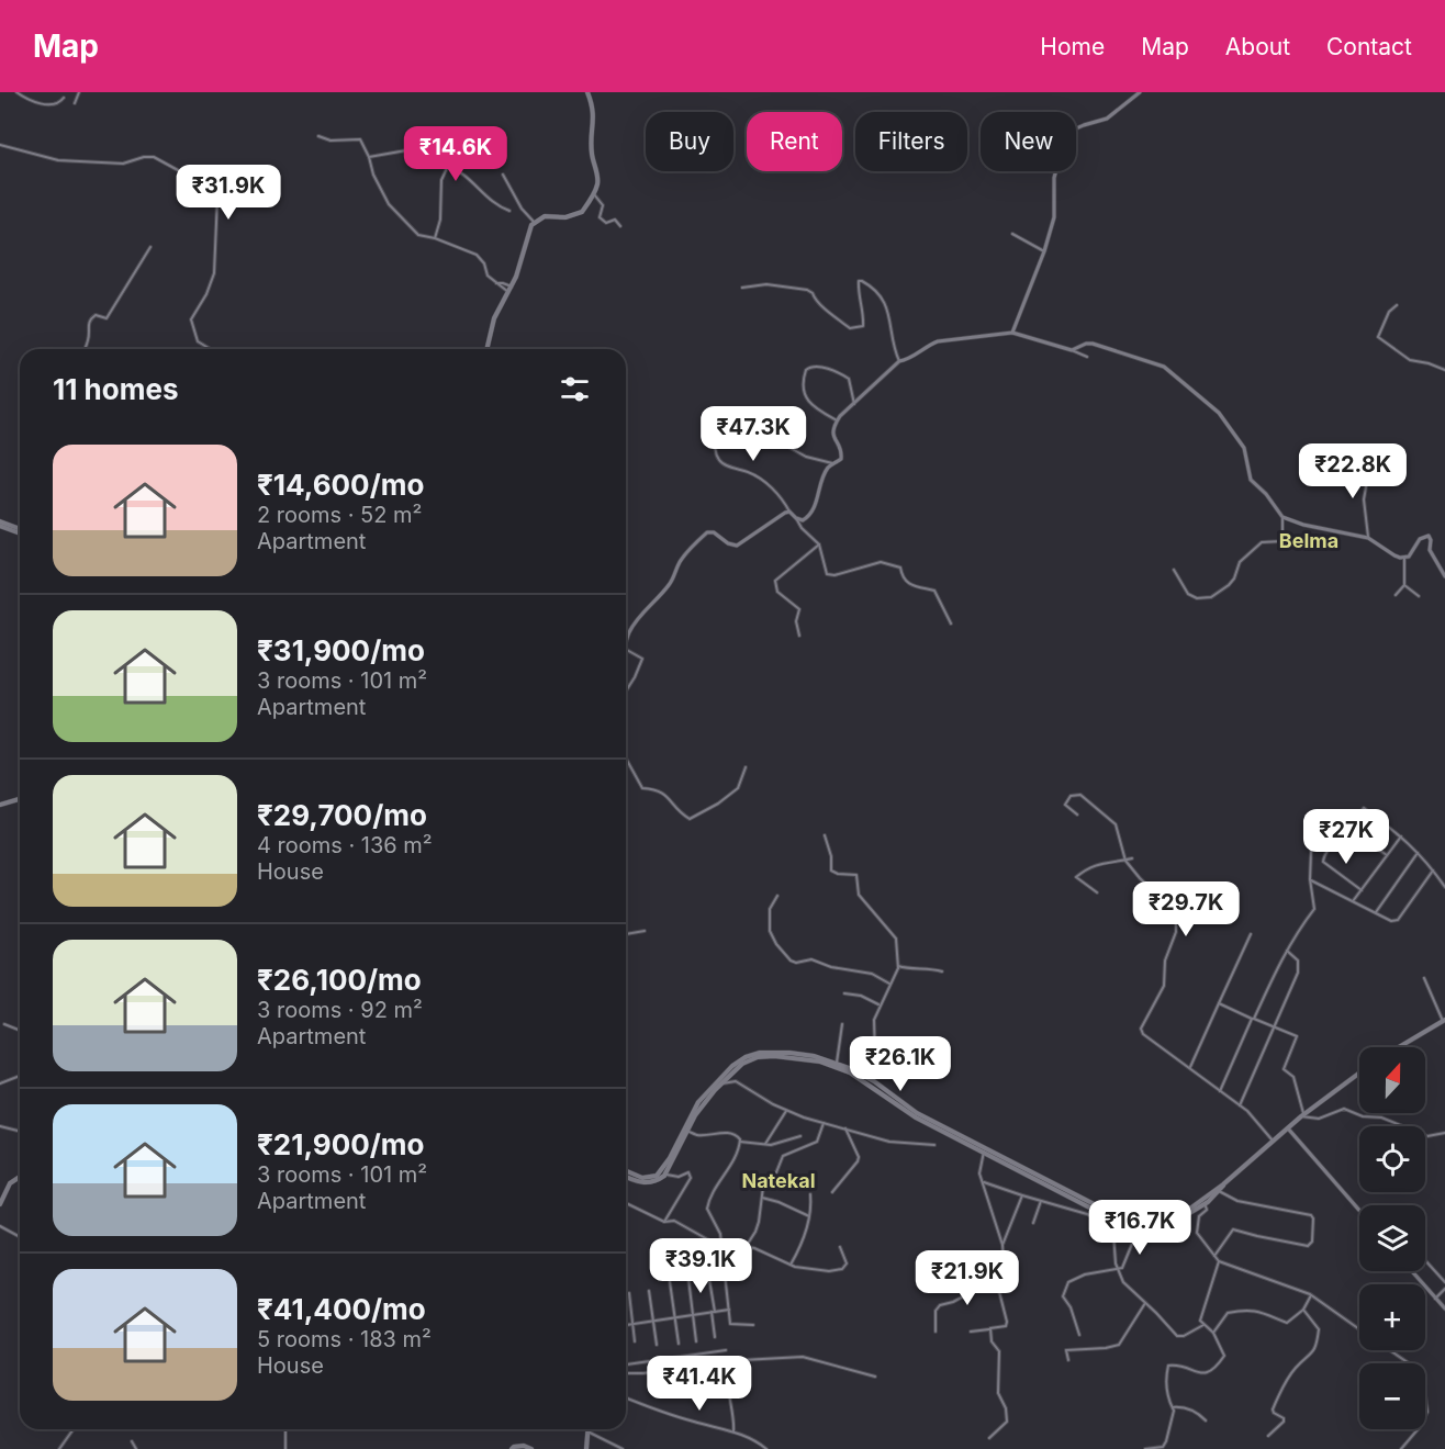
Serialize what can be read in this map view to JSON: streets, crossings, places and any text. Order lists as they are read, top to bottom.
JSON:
{
  "districts": ["Belma", "Natekal"],
  "north": "top",
  "page": {
    "header": "Map",
    "nav": [
      "Home",
      "Map",
      "About",
      "Contact"
    ],
    "chip": [
      "Buy",
      "Rent",
      "Filters",
      "New"
    ],
    "price": [
      "₹14.6K",
      "₹31.9K",
      "₹47.3K",
      "₹22.8K",
      "₹27K",
      "₹29.7K",
      "₹26.1K",
      "₹16.7K",
      "₹39.1K",
      "₹21.9K",
      "₹41.4K"
    ],
    "heading": "11 homes",
    "list": [
      {
        "name": "₹14,600/mo",
        "note": "2 rooms · 52 m² · Apartment"
      },
      {
        "name": "₹31,900/mo",
        "note": "3 rooms · 101 m² · Apartment"
      },
      {
        "name": "₹29,700/mo",
        "note": "4 rooms · 136 m² · House"
      },
      {
        "name": "₹26,100/mo",
        "note": "3 rooms · 92 m² · Apartment"
      },
      {
        "name": "₹21,900/mo",
        "note": "3 rooms · 101 m² · Apartment"
      },
      {
        "name": "₹41,400/mo",
        "note": "5 rooms · 183 m² · House"
      }
    ],
    "map_buttons": ["+", "−"]
  }
}
